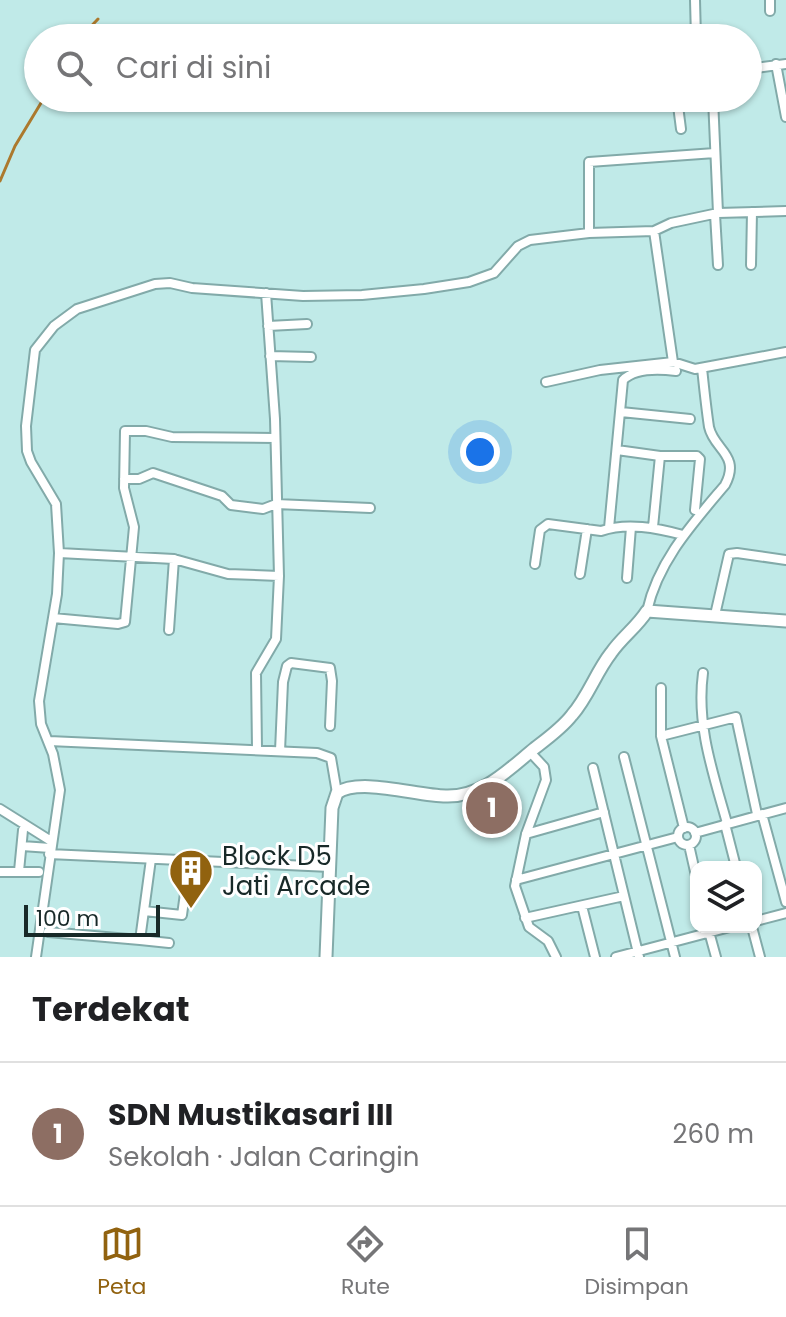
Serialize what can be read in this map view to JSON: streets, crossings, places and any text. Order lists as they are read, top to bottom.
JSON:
{
  "places": {
    "building": ["Block D5 Jati Arcade"]
  },
  "scale_bar": "100 m",
  "page": {
    "search": "Cari di sini",
    "pins": "1",
    "scale": "100 m",
    "heading": "Terdekat",
    "list": [
      {
        "mark": "1",
        "name": "SDN Mustikasari III",
        "note": "Sekolah · Jalan Caringin",
        "value": "260 m"
      }
    ],
    "nav": ["Peta", "Rute", "Disimpan"]
  }
}
